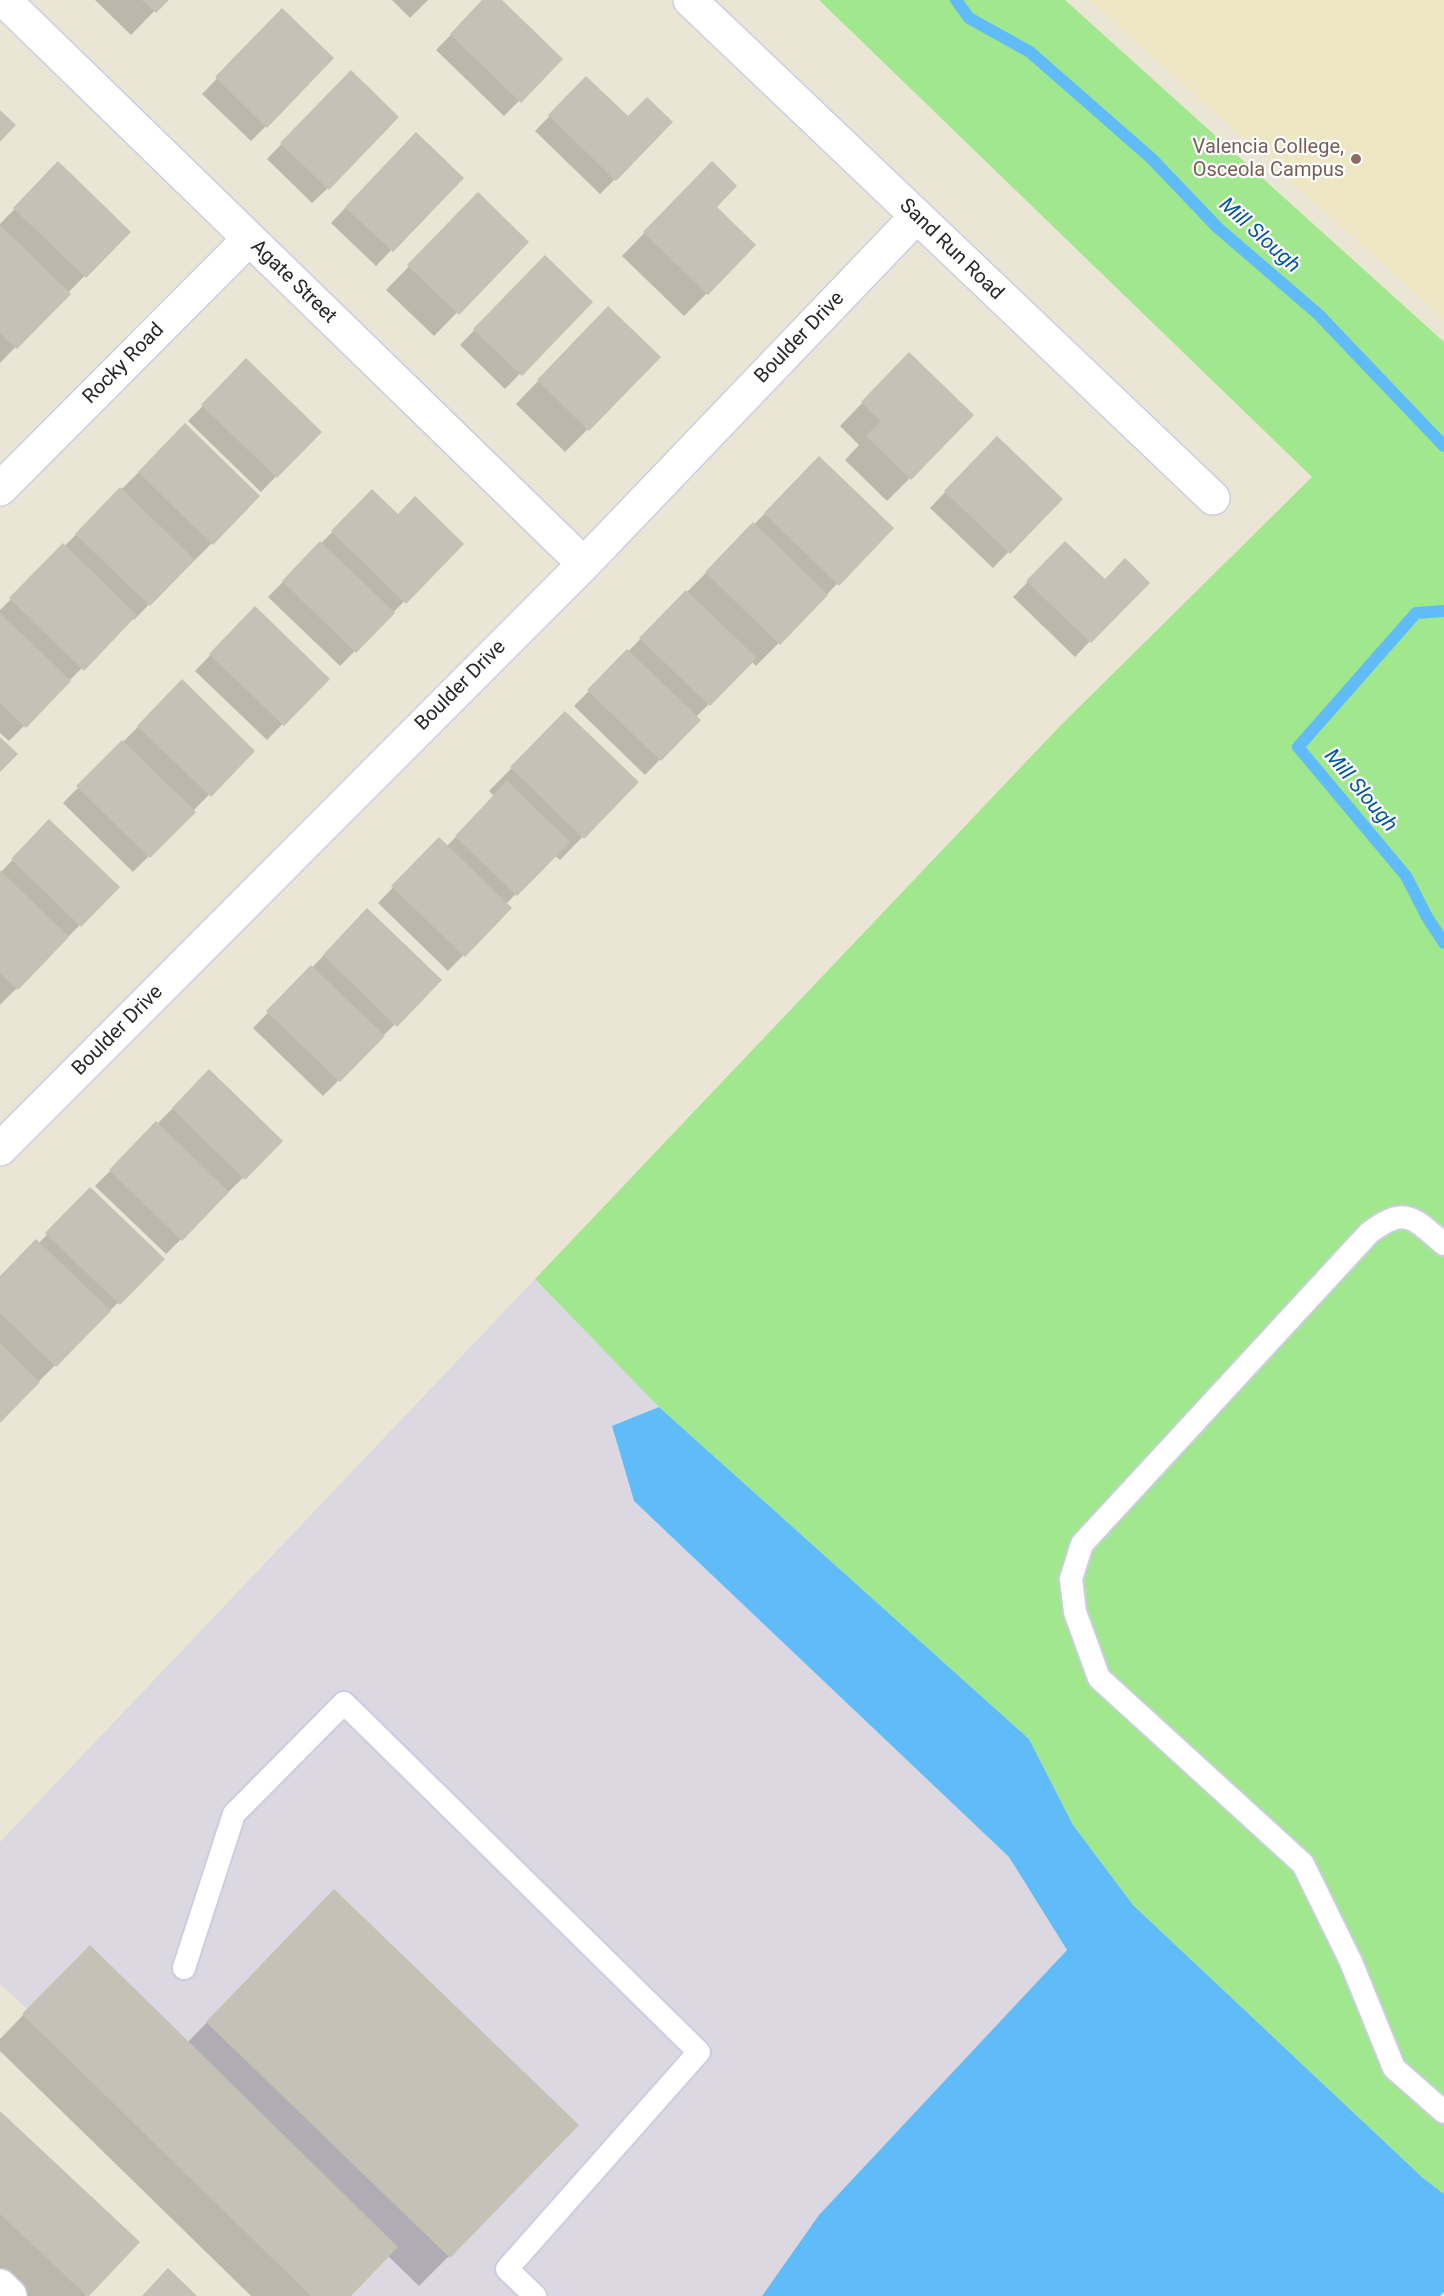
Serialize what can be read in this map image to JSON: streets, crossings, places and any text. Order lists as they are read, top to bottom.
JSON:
{
  "streets": {
    "street": [
      "Sand Run Road",
      "Agate Street",
      "Boulder Drive",
      "Rocky Road"
    ]
  },
  "crossings": [
    ["Sand Run Road", "Boulder Drive"],
    ["Agate Street", "Boulder Drive"],
    ["Agate Street", "Rocky Road"]
  ],
  "water": ["Mill Slough"],
  "places": ["Valencia College, Osceola Campus"]
}
